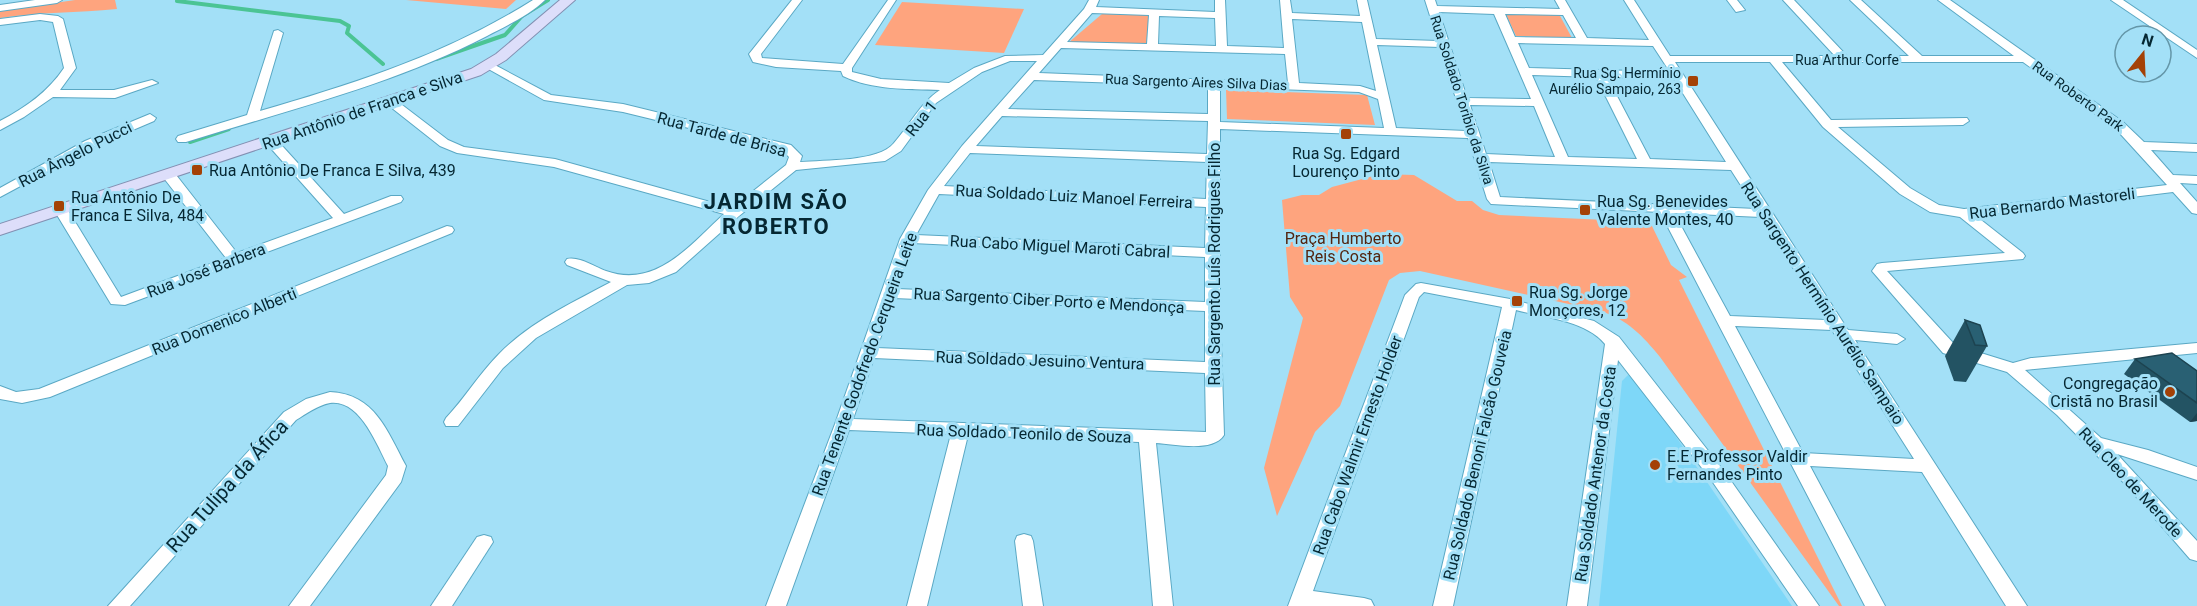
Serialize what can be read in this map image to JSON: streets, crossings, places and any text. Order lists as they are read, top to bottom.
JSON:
{
  "streets": {
    "main road": ["Rua Antônio de Franca e Silva"],
    "street": [
      "Rua Arthur Corfe",
      "Rua Sargento Aires Silva Dias",
      "Rua Roberto Park",
      "Rua Soldado Toríbio da Silva",
      "Rua 1",
      "Rua Tarde de Brisa",
      "Rua Ângelo Pucci",
      "Rua Soldado Luiz Manoel Ferreira",
      "Rua Bernardo Mastoreli",
      "Rua Cabo Miguel Maroti Cabral",
      "Rua Sargento Luís Rodrigues Filho",
      "Rua José Barbera",
      "Rua Sargento Ciber Porto e Mendonça",
      "Rua Sargento Hermínio Aurélio Sampaio",
      "Rua Domenico Alberti",
      "Rua Soldado Jesuino Ventura",
      "Rua Tenente Godofredo Cerqueira Leite",
      "Rua Soldado Teonilo de Souza",
      "Rua Cabo Walmir Ernesto Holder",
      "Rua Soldado Benoni Falcão Gouveia",
      "Rua Soldado Antenor da Costa",
      "Rua Cleo de Merode",
      "Rua Tulipa da Áfica"
    ]
  },
  "crossings": [
    ["Rua Arthur Corfe", "Rua Roberto Park"],
    ["Rua Arthur Corfe", "Rua Bernardo Mastoreli"],
    ["Rua Arthur Corfe", "Rua Sargento Hermínio Aurélio Sampaio"],
    ["Rua Sargento Aires Silva Dias", "Rua Sargento Luís Rodrigues Filho"],
    ["Rua Sargento Aires Silva Dias", "Rua Tenente Godofredo Cerqueira Leite"],
    ["Rua Roberto Park", "Rua Bernardo Mastoreli"],
    ["Rua Antônio de Franca e Silva", "Rua Tarde de Brisa"],
    ["Rua Antônio de Franca e Silva", "Rua José Barbera"],
    ["Rua 1", "Rua Tarde de Brisa"],
    ["Rua 1", "Rua Tenente Godofredo Cerqueira Leite"],
    ["Rua Soldado Luiz Manoel Ferreira", "Rua Sargento Luís Rodrigues Filho"],
    ["Rua Soldado Luiz Manoel Ferreira", "Rua Tenente Godofredo Cerqueira Leite"],
    ["Rua Cabo Miguel Maroti Cabral", "Rua Sargento Luís Rodrigues Filho"],
    ["Rua Cabo Miguel Maroti Cabral", "Rua Tenente Godofredo Cerqueira Leite"],
    ["Rua Sargento Luís Rodrigues Filho", "Rua Sargento Ciber Porto e Mendonça"],
    ["Rua Sargento Luís Rodrigues Filho", "Rua Soldado Jesuino Ventura"],
    ["Rua Sargento Luís Rodrigues Filho", "Rua Soldado Teonilo de Souza"],
    ["Rua Sargento Ciber Porto e Mendonça", "Rua Tenente Godofredo Cerqueira Leite"],
    ["Rua Soldado Jesuino Ventura", "Rua Tenente Godofredo Cerqueira Leite"],
    ["Rua Tenente Godofredo Cerqueira Leite", "Rua Soldado Teonilo de Souza"],
    ["Rua Cabo Walmir Ernesto Holder", "Rua Soldado Benoni Falcão Gouveia"]
  ],
  "districts": ["JARDIM SÃO ROBERTO"],
  "parks": ["Praça Humberto Reis Costa"],
  "places": {
    "transit": [
      "Rua Sg. Hermínio Aurélio Sampaio, 263",
      "Rua Sg. Edgard Lourenço Pinto",
      "Rua Antônio De Franca E Silva, 439",
      "Rua Antônio De Franca E Silva, 484",
      "Rua Sg. Benevides Valente Montes, 40",
      "Rua Sg. Jorge Monçores, 12"
    ],
    "other": ["Congregação Cristã no Brasil", "E.E Professor Valdir Fernandes Pinto"]
  },
  "north": "top"
}
